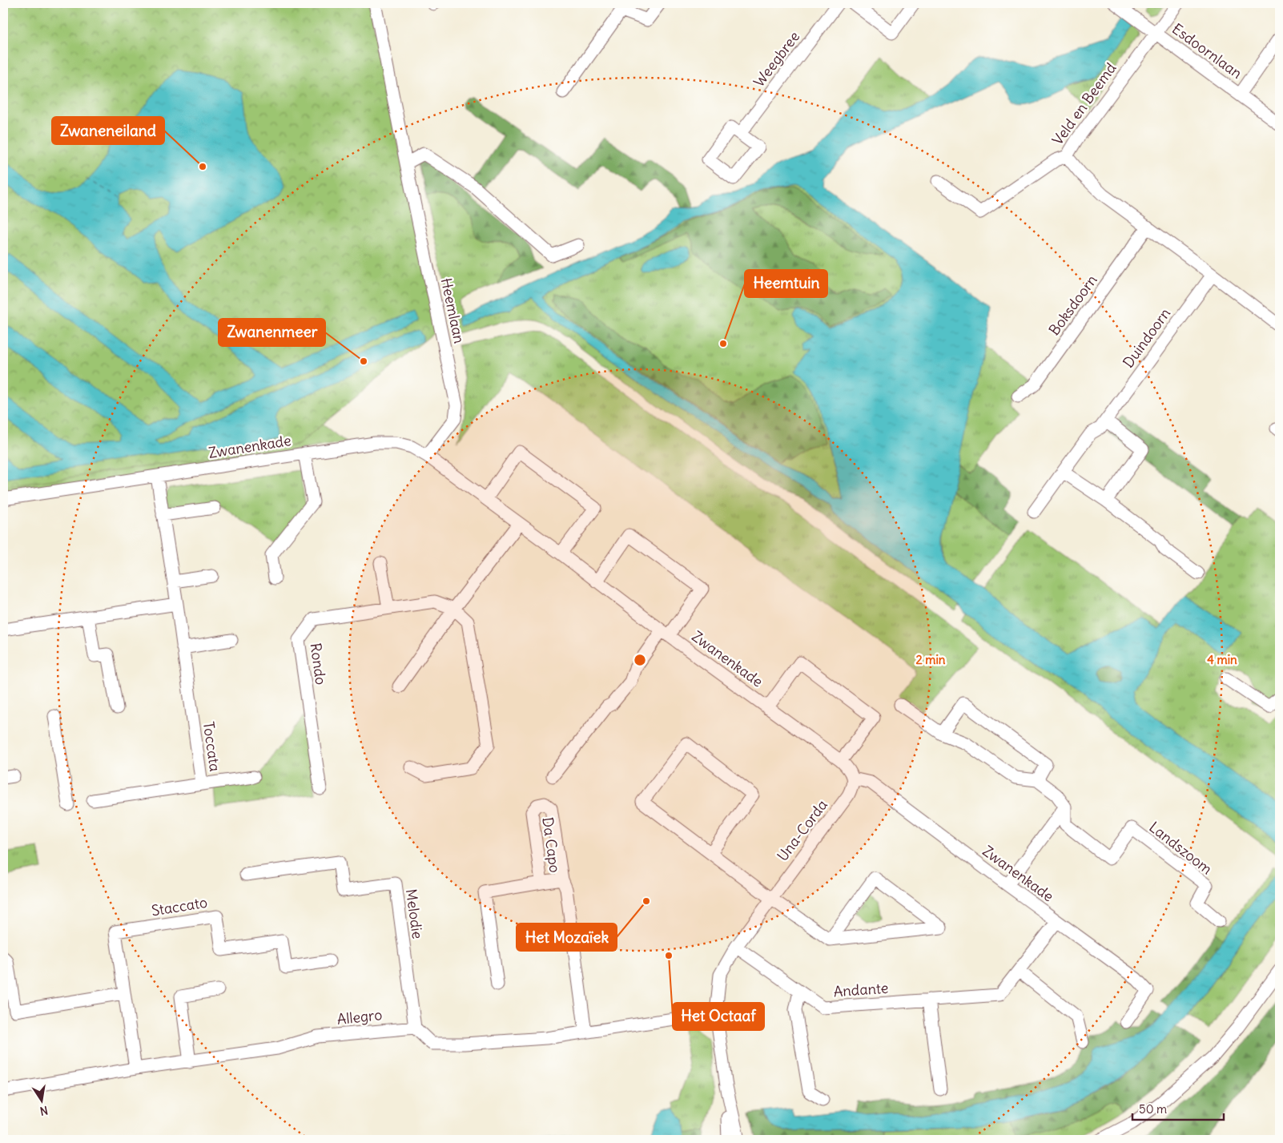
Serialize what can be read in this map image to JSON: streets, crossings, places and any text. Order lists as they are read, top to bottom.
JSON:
{
  "streets": {
    "street": [
      "Esdoornlaan",
      "Weegbree",
      "Veld en Beemd",
      "Boksdoorn",
      "Heemlaan",
      "Duindoorn",
      "Zwanenkade",
      "Rondo",
      "Toccata",
      "Una-Corda",
      "Da Capo",
      "Landszoom",
      "Staccato",
      "Melodie",
      "Andante",
      "Allegro"
    ]
  },
  "crossings": [
    ["Esdoornlaan", "Veld en Beemd"],
    ["Heemlaan", "Zwanenkade"],
    ["Zwanenkade", "Toccata"],
    ["Zwanenkade", "Una-Corda"],
    ["Zwanenkade", "Andante"],
    ["Una-Corda", "Andante"],
    ["Staccato", "Allegro"],
    ["Melodie", "Allegro"]
  ],
  "places": [
    "Zwaneneiland",
    "Heemtuin",
    "Zwanenmeer",
    "Het Mozaïek",
    "Het Octaaf"
  ],
  "scale_bar": "50 m",
  "north": "bottom",
  "rings": ["2 min", "4 min"]
}
